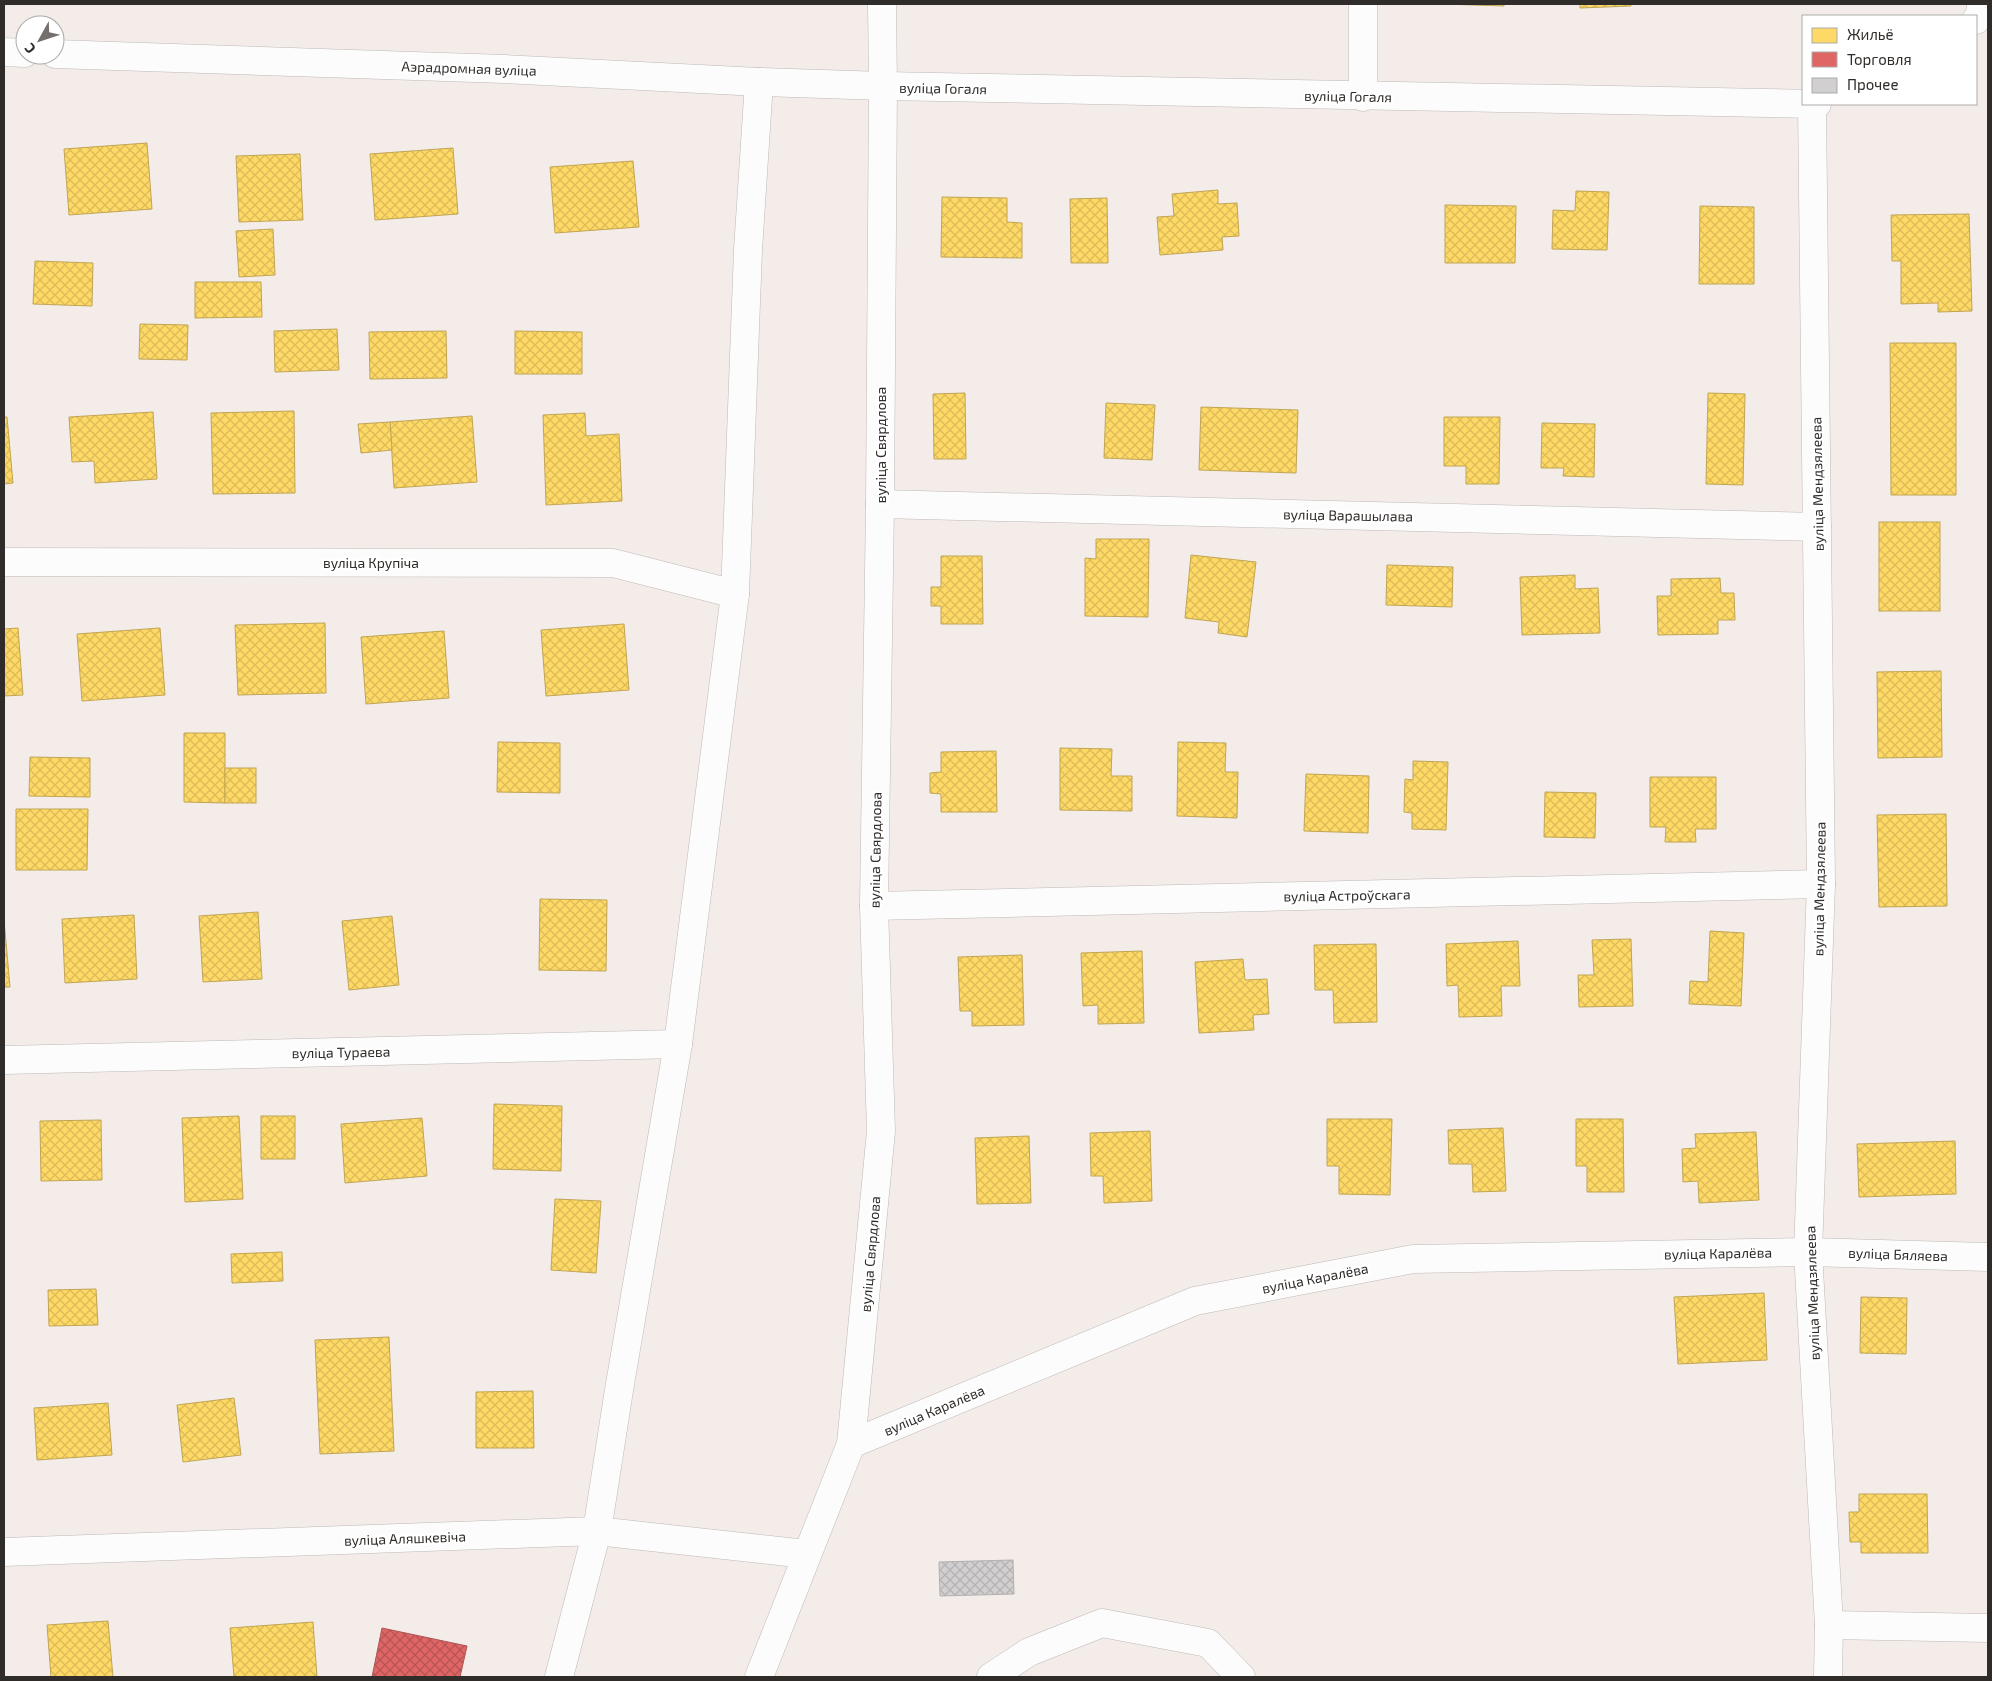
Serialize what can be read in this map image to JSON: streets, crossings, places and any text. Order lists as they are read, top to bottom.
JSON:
{
  "streets": {
    "street": [
      "Аэрадромная вуліца",
      "вуліца Гогаля",
      "вуліца Свярдлова",
      "вуліца Мендзялеева",
      "вуліца Варашылава",
      "вуліца Крупіча",
      "вуліца Астроўскага",
      "вуліца Тураева",
      "вуліца Каралёва",
      "вуліца Бяляева",
      "вуліца Аляшкевіча"
    ]
  },
  "crossings": [
    ["Аэрадромная вуліца", "вуліца Гогаля"],
    ["Аэрадромная вуліца", "вуліца Свярдлова"],
    ["вуліца Гогаля", "вуліца Свярдлова"],
    ["вуліца Свярдлова", "вуліца Варашылава"],
    ["вуліца Свярдлова", "вуліца Астроўскага"],
    ["вуліца Свярдлова", "вуліца Каралёва"],
    ["вуліца Свярдлова", "вуліца Аляшкевіча"],
    ["вуліца Мендзялеева", "вуліца Варашылава"],
    ["вуліца Мендзялеева", "вуліца Астроўскага"],
    ["вуліца Мендзялеева", "вуліца Каралёва"],
    ["вуліца Мендзялеева", "вуліца Бяляева"],
    ["вуліца Каралёва", "вуліца Бяляева"]
  ],
  "legend": ["Жильё", "Торговля", "Прочее"],
  "north": "bottom left"
}
